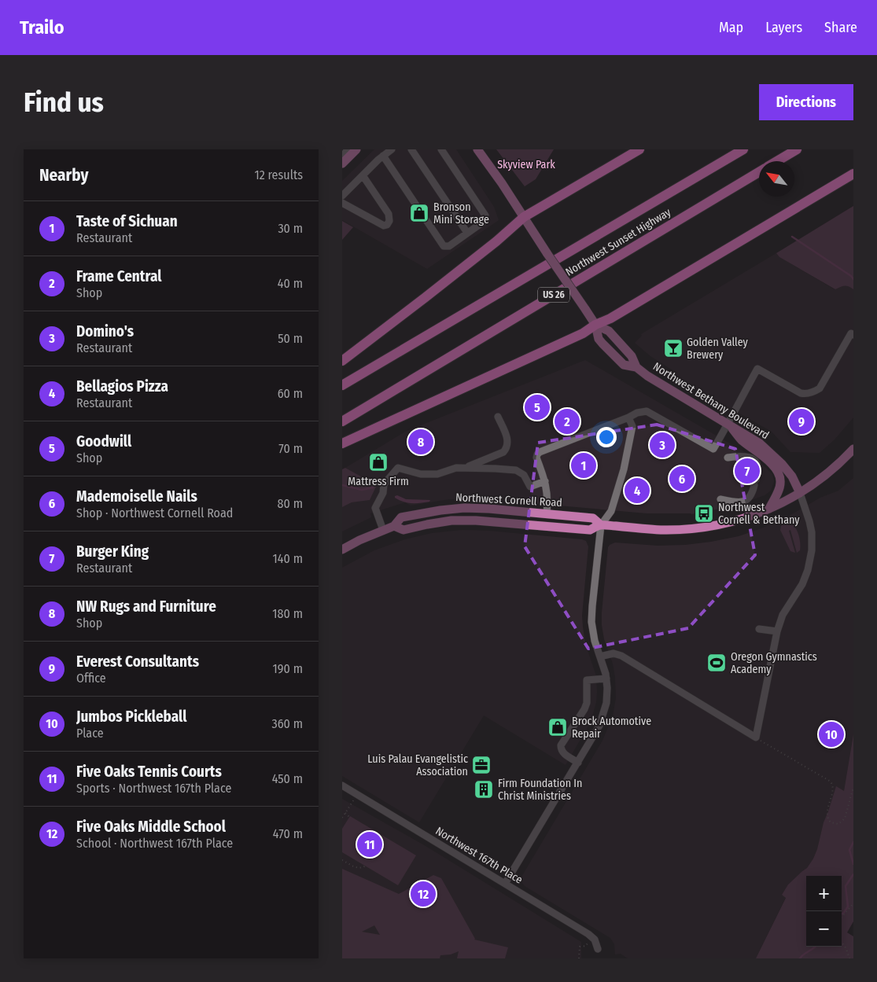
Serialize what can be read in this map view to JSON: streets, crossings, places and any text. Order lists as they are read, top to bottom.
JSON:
{
  "streets": {
    "highway": ["Northwest Sunset Highway", "US 26"],
    "main road": ["Northwest Bethany Boulevard", "Northwest Cornell Road"],
    "street": ["Northwest 167th Place"]
  },
  "crossings": [
    ["Northwest Bethany Boulevard", "Northwest Cornell Road"]
  ],
  "parks": ["Skyview Park"],
  "places": {
    "shop": ["Bronson Mini Storage", "Mattress Firm", "Brock Automotive Repair"],
    "bar": ["Golden Valley Brewery"],
    "bus stop": ["Northwest Cornell & Bethany"],
    "sports": ["Oregon Gymnastics Academy"],
    "office": ["Luis Palau Evangelistic Association"],
    "building": ["Firm Foundation In Christ Ministries"]
  },
  "north": "top left",
  "page": {
    "header": "Trailo",
    "nav": ["Map", "Layers", "Share"],
    "buttons": "Directions",
    "title": "Find us",
    "heading": ["Nearby", "12 results"],
    "list": [
      {
        "mark": "1",
        "name": "Taste of Sichuan",
        "note": "Restaurant",
        "value": "30 m"
      },
      {
        "mark": "2",
        "name": "Frame Central",
        "note": "Shop",
        "value": "40 m"
      },
      {
        "mark": "3",
        "name": "Domino's",
        "note": "Restaurant",
        "value": "50 m"
      },
      {
        "mark": "4",
        "name": "Bellagios Pizza",
        "note": "Restaurant",
        "value": "60 m"
      },
      {
        "mark": "5",
        "name": "Goodwill",
        "note": "Shop",
        "value": "70 m"
      },
      {
        "mark": "6",
        "name": "Mademoiselle Nails",
        "note": "Shop · Northwest Cornell Road",
        "value": "80 m"
      },
      {
        "mark": "7",
        "name": "Burger King",
        "note": "Restaurant",
        "value": "140 m"
      },
      {
        "mark": "8",
        "name": "NW Rugs and Furniture",
        "note": "Shop",
        "value": "180 m"
      },
      {
        "mark": "9",
        "name": "Everest Consultants",
        "note": "Office",
        "value": "190 m"
      },
      {
        "mark": "10",
        "name": "Jumbos Pickleball",
        "note": "Place",
        "value": "360 m"
      },
      {
        "mark": "11",
        "name": "Five Oaks Tennis Courts",
        "note": "Sports · Northwest 167th Place",
        "value": "450 m"
      },
      {
        "mark": "12",
        "name": "Five Oaks Middle School",
        "note": "School · Northwest 167th Place",
        "value": "470 m"
      }
    ],
    "pins": [
      "5",
      "2",
      "9",
      "8",
      "3",
      "1",
      "7",
      "6",
      "4",
      "10",
      "11",
      "12"
    ],
    "map_buttons": ["+", "−"]
  }
}
